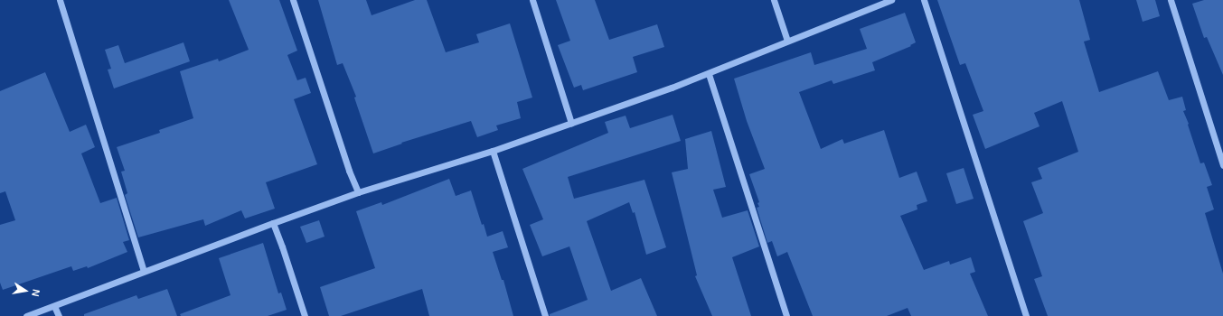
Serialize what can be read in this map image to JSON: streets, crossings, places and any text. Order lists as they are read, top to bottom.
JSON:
{
  "north": "right"
}
